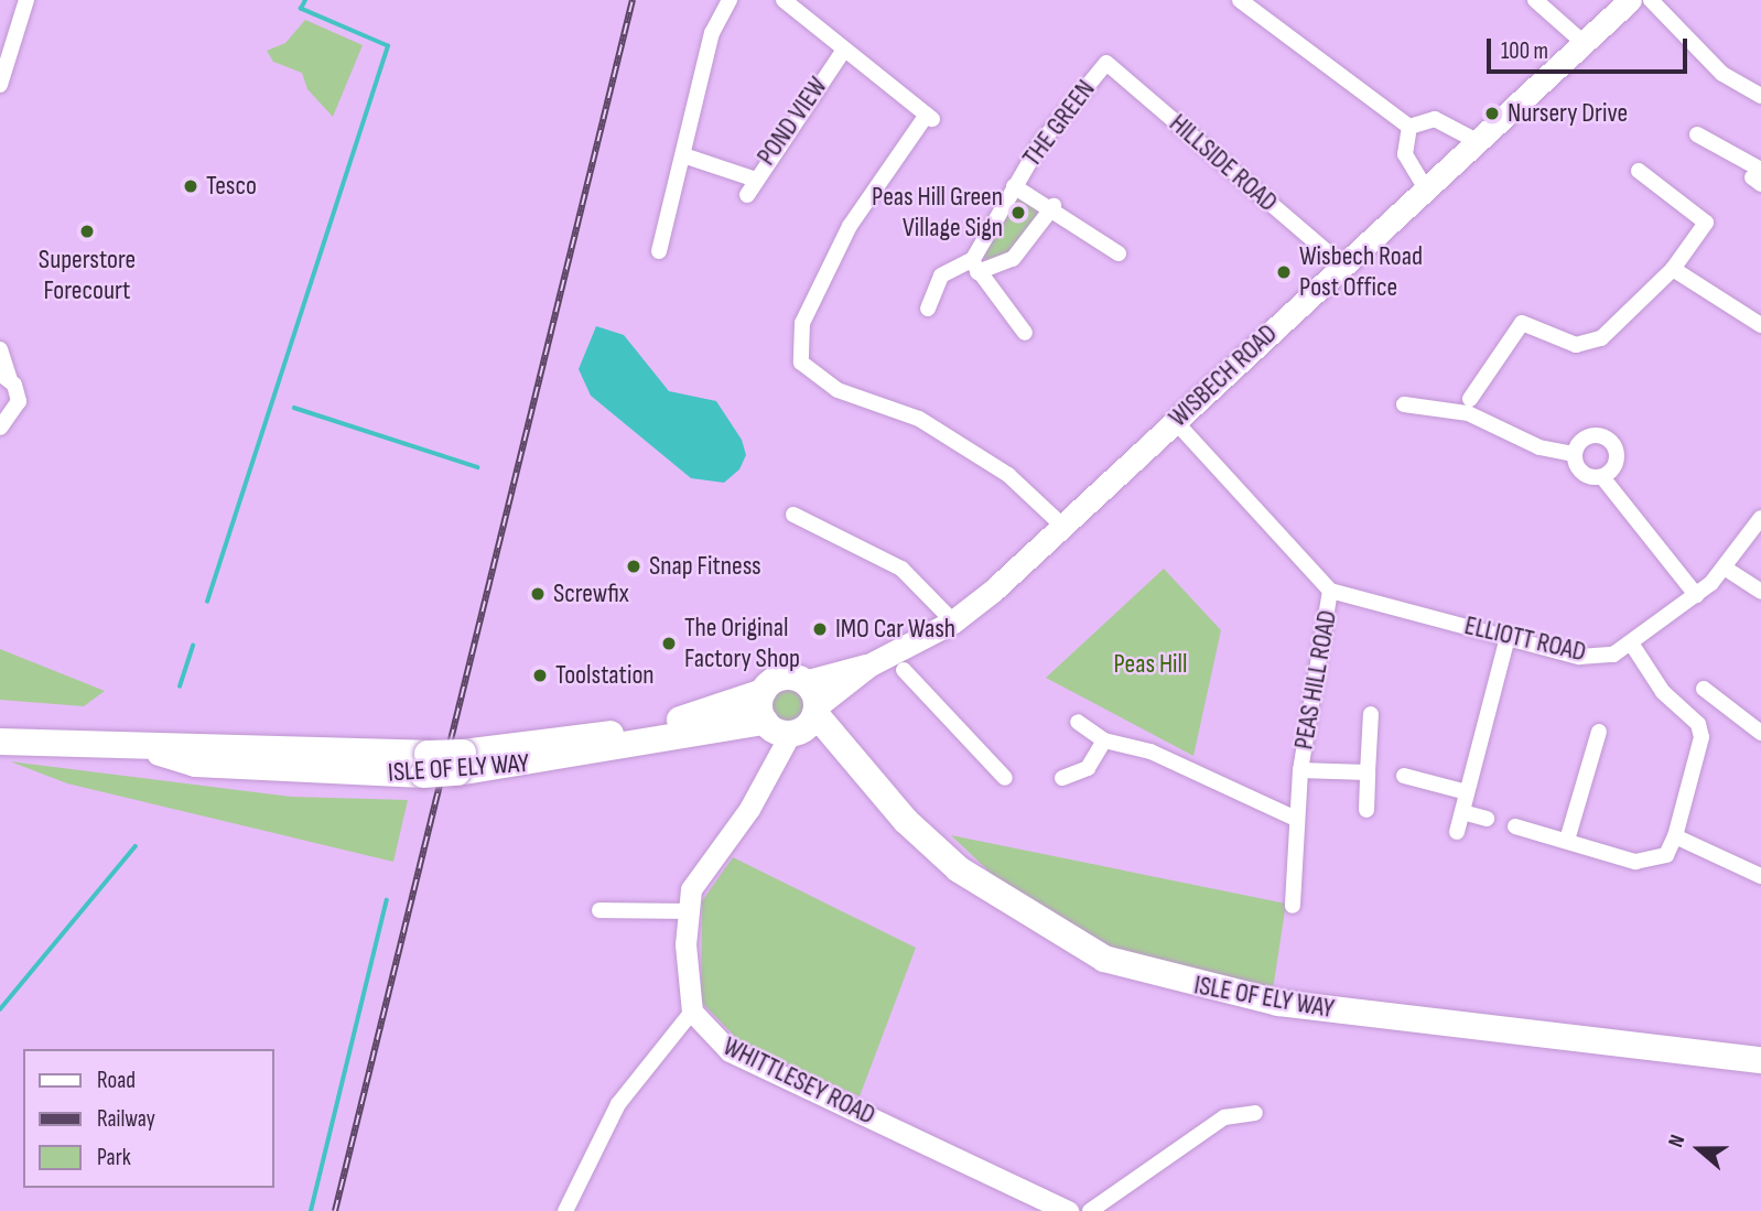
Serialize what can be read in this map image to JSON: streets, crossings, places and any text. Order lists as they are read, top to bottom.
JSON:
{
  "streets": {
    "highway": ["ISLE OF ELY WAY"],
    "main road": ["WISBECH ROAD"],
    "street": [
      "POND VIEW",
      "THE GREEN",
      "HILLSIDE ROAD",
      "ELLIOTT ROAD",
      "PEAS HILL ROAD",
      "WHITTLESEY ROAD"
    ]
  },
  "crossings": [
    ["THE GREEN", "HILLSIDE ROAD"],
    ["HILLSIDE ROAD", "WISBECH ROAD"],
    ["WISBECH ROAD", "PEAS HILL ROAD"],
    ["WISBECH ROAD", "ISLE OF ELY WAY"],
    ["ELLIOTT ROAD", "PEAS HILL ROAD"]
  ],
  "parks": ["Peas Hill"],
  "places": [
    "Nursery Drive",
    "Tesco",
    "Peas Hill Green Village Sign",
    "Superstore Forecourt",
    "Wisbech Road Post Office",
    "Snap Fitness",
    "Screwfix",
    "IMO Car Wash",
    "The Original Factory Shop",
    "Toolstation"
  ],
  "legend": ["Road", "Railway", "Park"],
  "scale_bar": "100 m",
  "north": "left"
}
